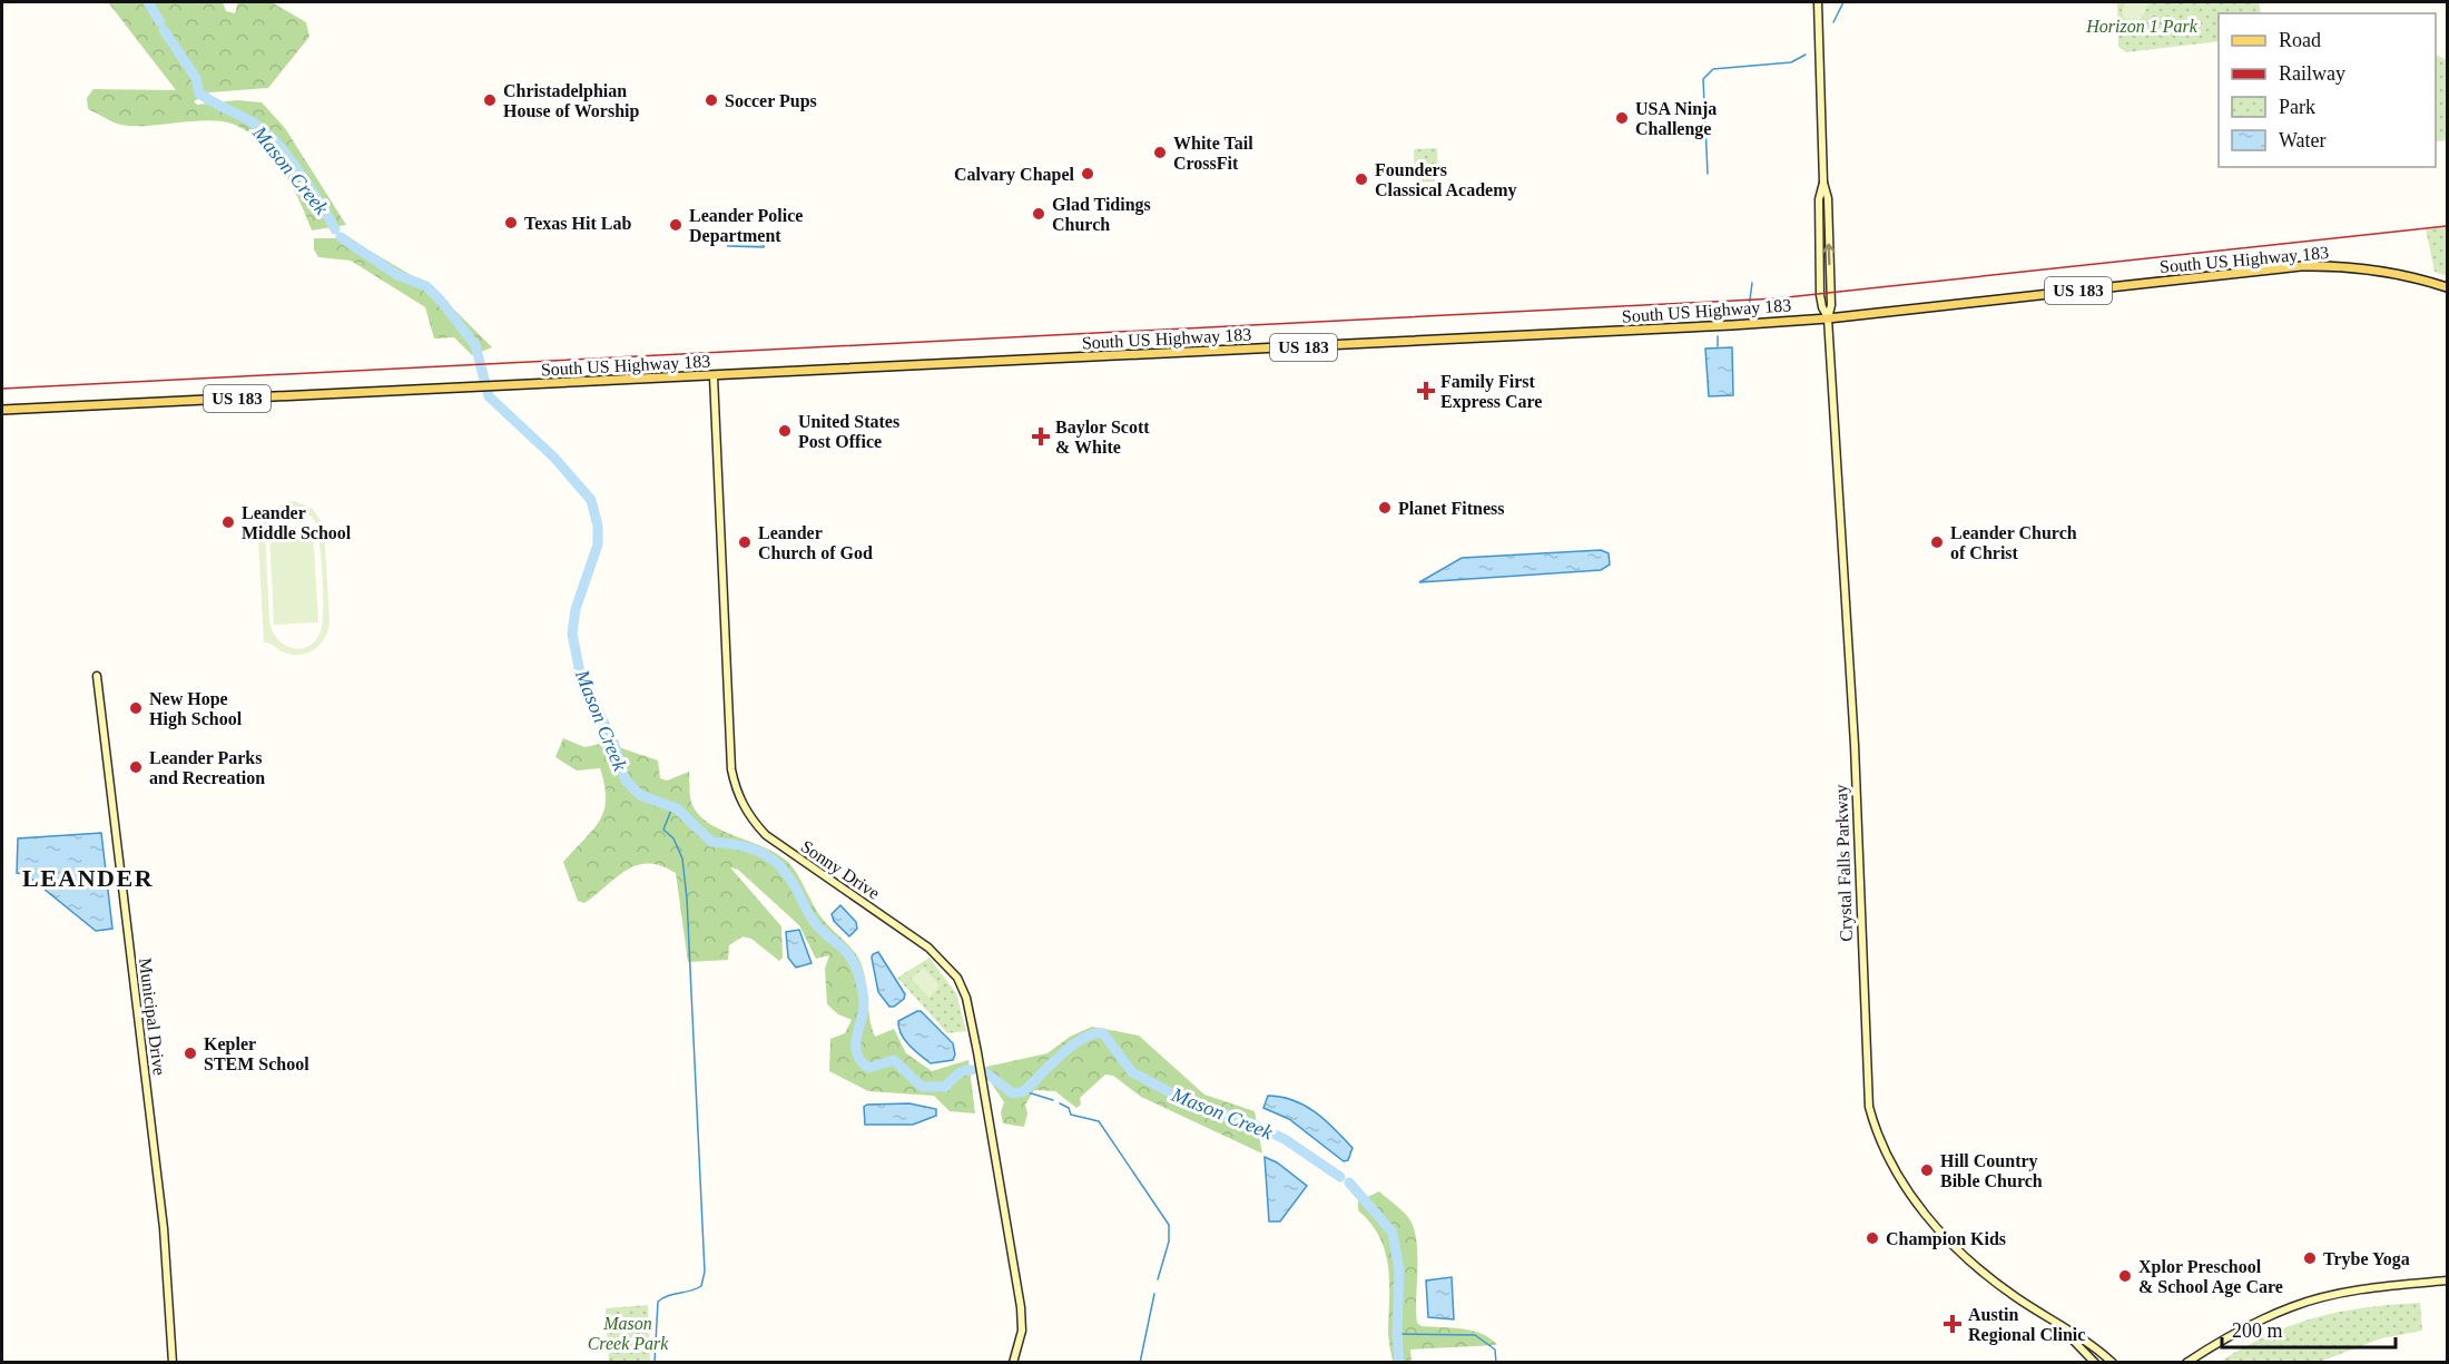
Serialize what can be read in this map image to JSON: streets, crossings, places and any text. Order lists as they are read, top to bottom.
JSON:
{
  "streets": {
    "main road": [
      "South US Highway 183",
      "US 183",
      "Crystal Falls Parkway",
      "Sonny Drive",
      "Municipal Drive"
    ]
  },
  "crossings": [
    ["South US Highway 183", "Crystal Falls Parkway"],
    ["South US Highway 183", "Sonny Drive"]
  ],
  "districts": ["LEANDER"],
  "water": ["Mason Creek"],
  "parks": ["Horizon 1 Park", "Mason Creek Park"],
  "places": {
    "other": [
      "Christadelphian House of Worship",
      "Soccer Pups",
      "USA Ninja Challenge",
      "White Tail CrossFit",
      "Calvary Chapel",
      "Founders Classical Academy",
      "Glad Tidings Church",
      "Texas Hit Lab",
      "Leander Police Department",
      "United States Post Office",
      "Planet Fitness",
      "Leander Middle School",
      "Leander Church of God",
      "Leander Church of Christ",
      "New Hope High School",
      "Leander Parks and Recreation",
      "Kepler STEM School",
      "Hill Country Bible Church",
      "Champion Kids",
      "Trybe Yoga",
      "Xplor Preschool & School Age Care"
    ],
    "health": ["Family First Express Care", "Baylor Scott & White", "Austin Regional Clinic"]
  },
  "legend": [
    "Road",
    "Railway",
    "Park",
    "Water"
  ],
  "scale_bar": "200 m"
}
